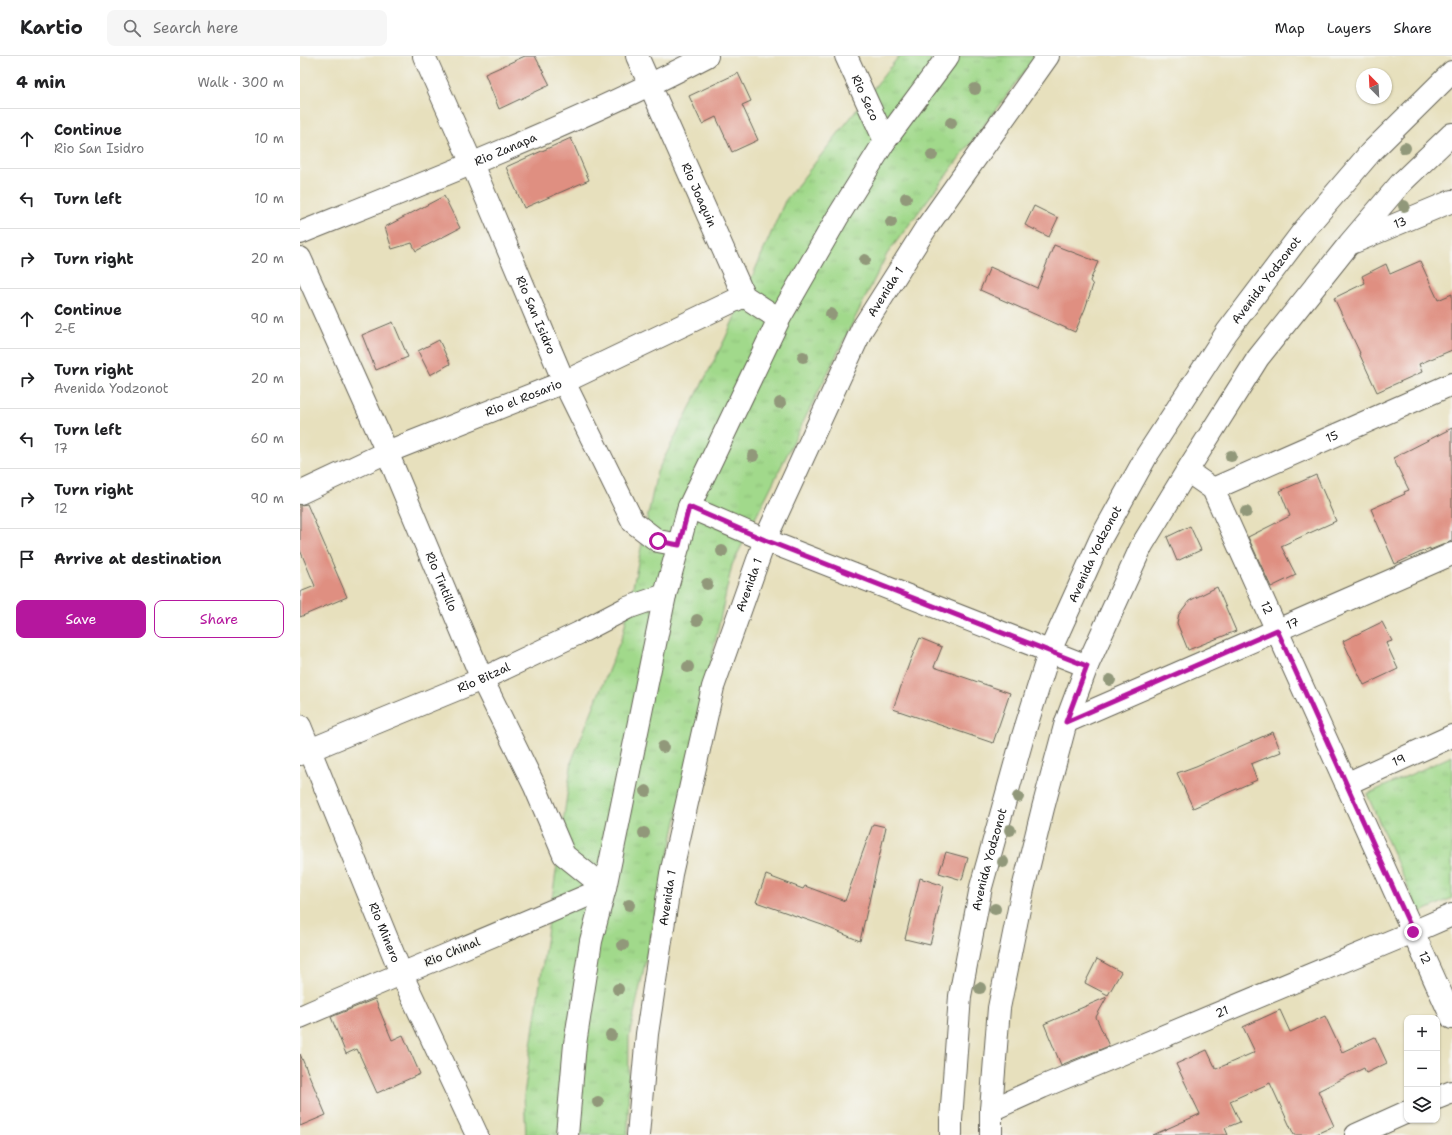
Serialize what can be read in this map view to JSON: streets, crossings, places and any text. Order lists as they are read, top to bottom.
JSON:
{
  "streets": {
    "street": [
      "Rio Seco",
      "Rio Zanapa",
      "Rio Joaquin",
      "13",
      "Avenida Yodzonot",
      "Avenida 1",
      "Rio San Isidro",
      "Rio el Rosario",
      "15",
      "Rio Tintillo",
      "12",
      "17",
      "Rio Bitzal",
      "19",
      "Rio Minero",
      "Rio Chinal",
      "21"
    ]
  },
  "crossings": [
    ["Rio Zanapa", "Rio Joaquin"],
    ["Rio Zanapa", "Rio San Isidro"],
    ["Rio Joaquin", "Rio el Rosario"],
    ["Rio San Isidro", "Rio el Rosario"],
    ["Rio el Rosario", "Rio Tintillo"],
    ["15", "12"],
    ["Rio Tintillo", "Rio Bitzal"],
    ["Rio Tintillo", "Rio Chinal"],
    ["12", "17"],
    ["12", "19"],
    ["12", "21"],
    ["Rio Bitzal", "Rio Minero"],
    ["Rio Minero", "Rio Chinal"]
  ],
  "north": "top left",
  "page": {
    "header": "Kartio",
    "search": "Search here",
    "nav": ["Map", "Layers", "Share"],
    "heading": ["4 min", "Walk · 300 m"],
    "list": [
      ["Continue", "Rio San Isidro", "10 m"],
      ["Turn left", "10 m"],
      ["Turn right", "20 m"],
      ["Continue", "2-E", "90 m"],
      ["Turn right", "Avenida Yodzonot", "20 m"],
      ["Turn left", "17", "60 m"],
      ["Turn right", "12", "90 m"],
      "Arrive at destination"
    ],
    "buttons": ["Save", "Share"],
    "map_buttons": ["+", "−"]
  }
}
